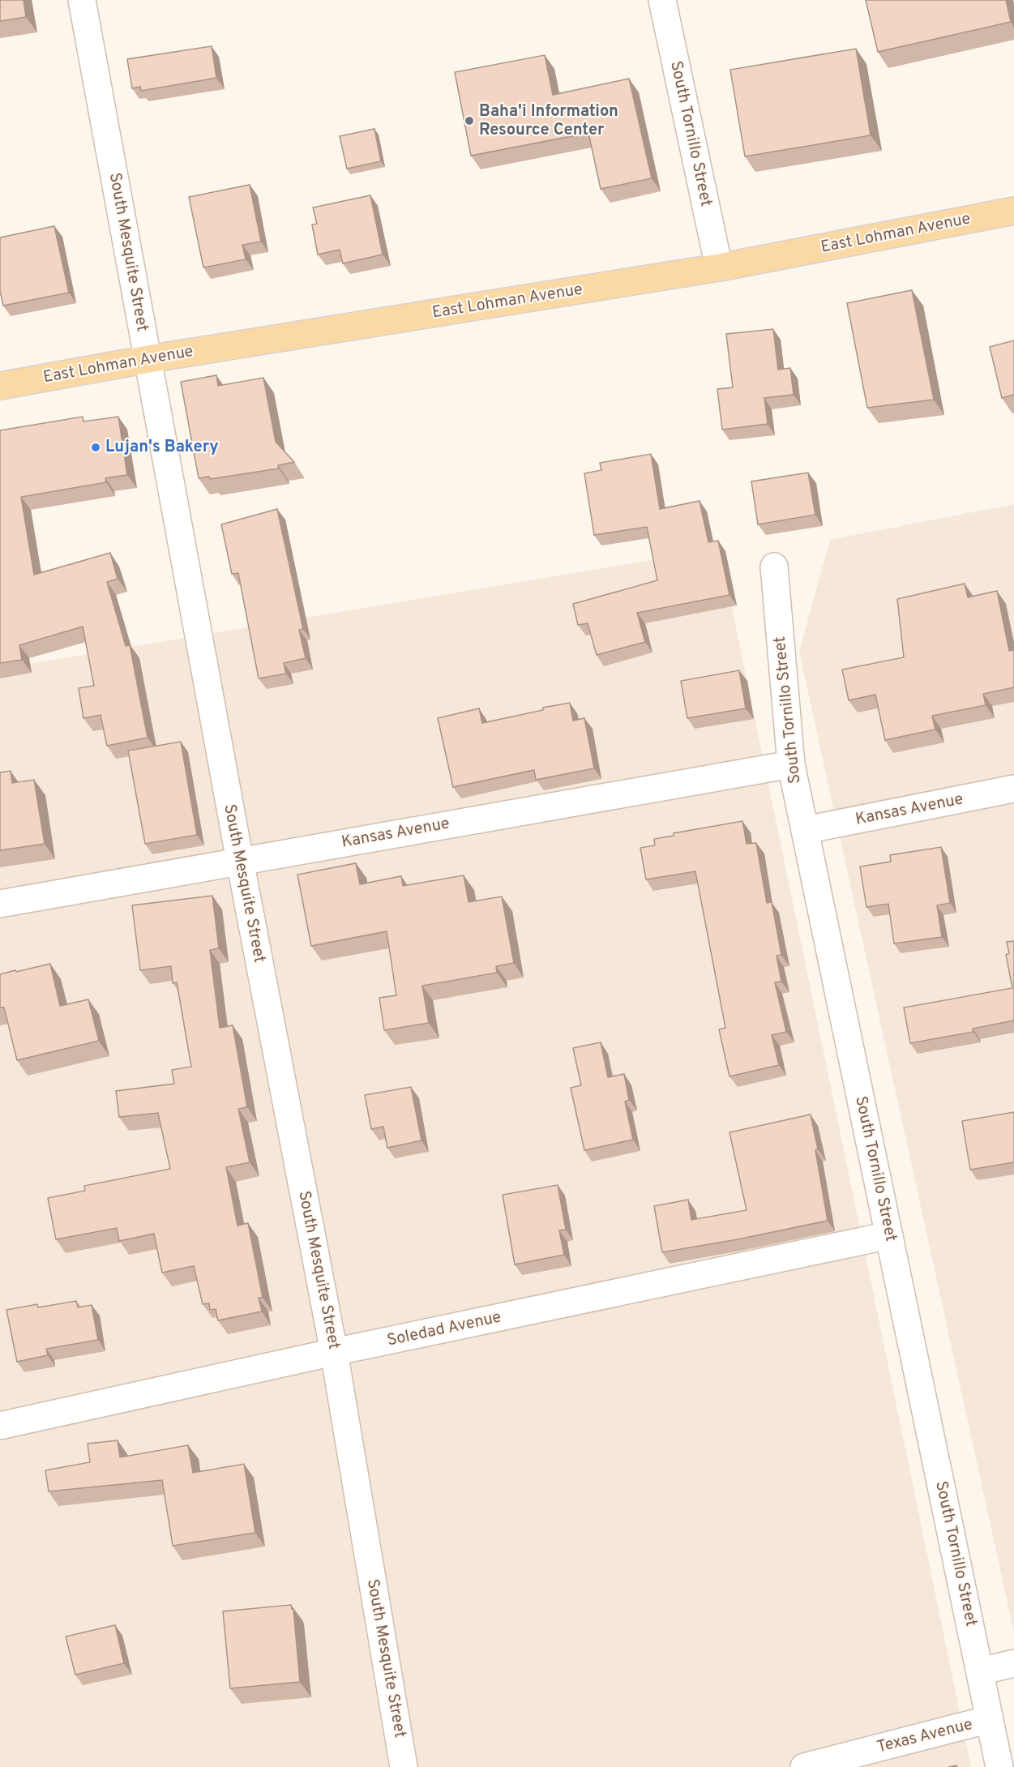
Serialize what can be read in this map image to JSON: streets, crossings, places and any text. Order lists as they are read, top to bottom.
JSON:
{
  "streets": {
    "main road": ["East Lohman Avenue"],
    "street": [
      "South Tornillo Street",
      "South Mesquite Street",
      "Kansas Avenue",
      "Soledad Avenue",
      "Texas Avenue"
    ]
  },
  "crossings": [
    ["South Tornillo Street", "East Lohman Avenue"],
    ["South Tornillo Street", "Kansas Avenue"],
    ["South Tornillo Street", "Soledad Avenue"],
    ["South Tornillo Street", "Texas Avenue"],
    ["East Lohman Avenue", "South Mesquite Street"],
    ["South Mesquite Street", "Kansas Avenue"],
    ["South Mesquite Street", "Soledad Avenue"]
  ],
  "places": ["Baha'i Information Resource Center", "Lujan's Bakery"]
}
